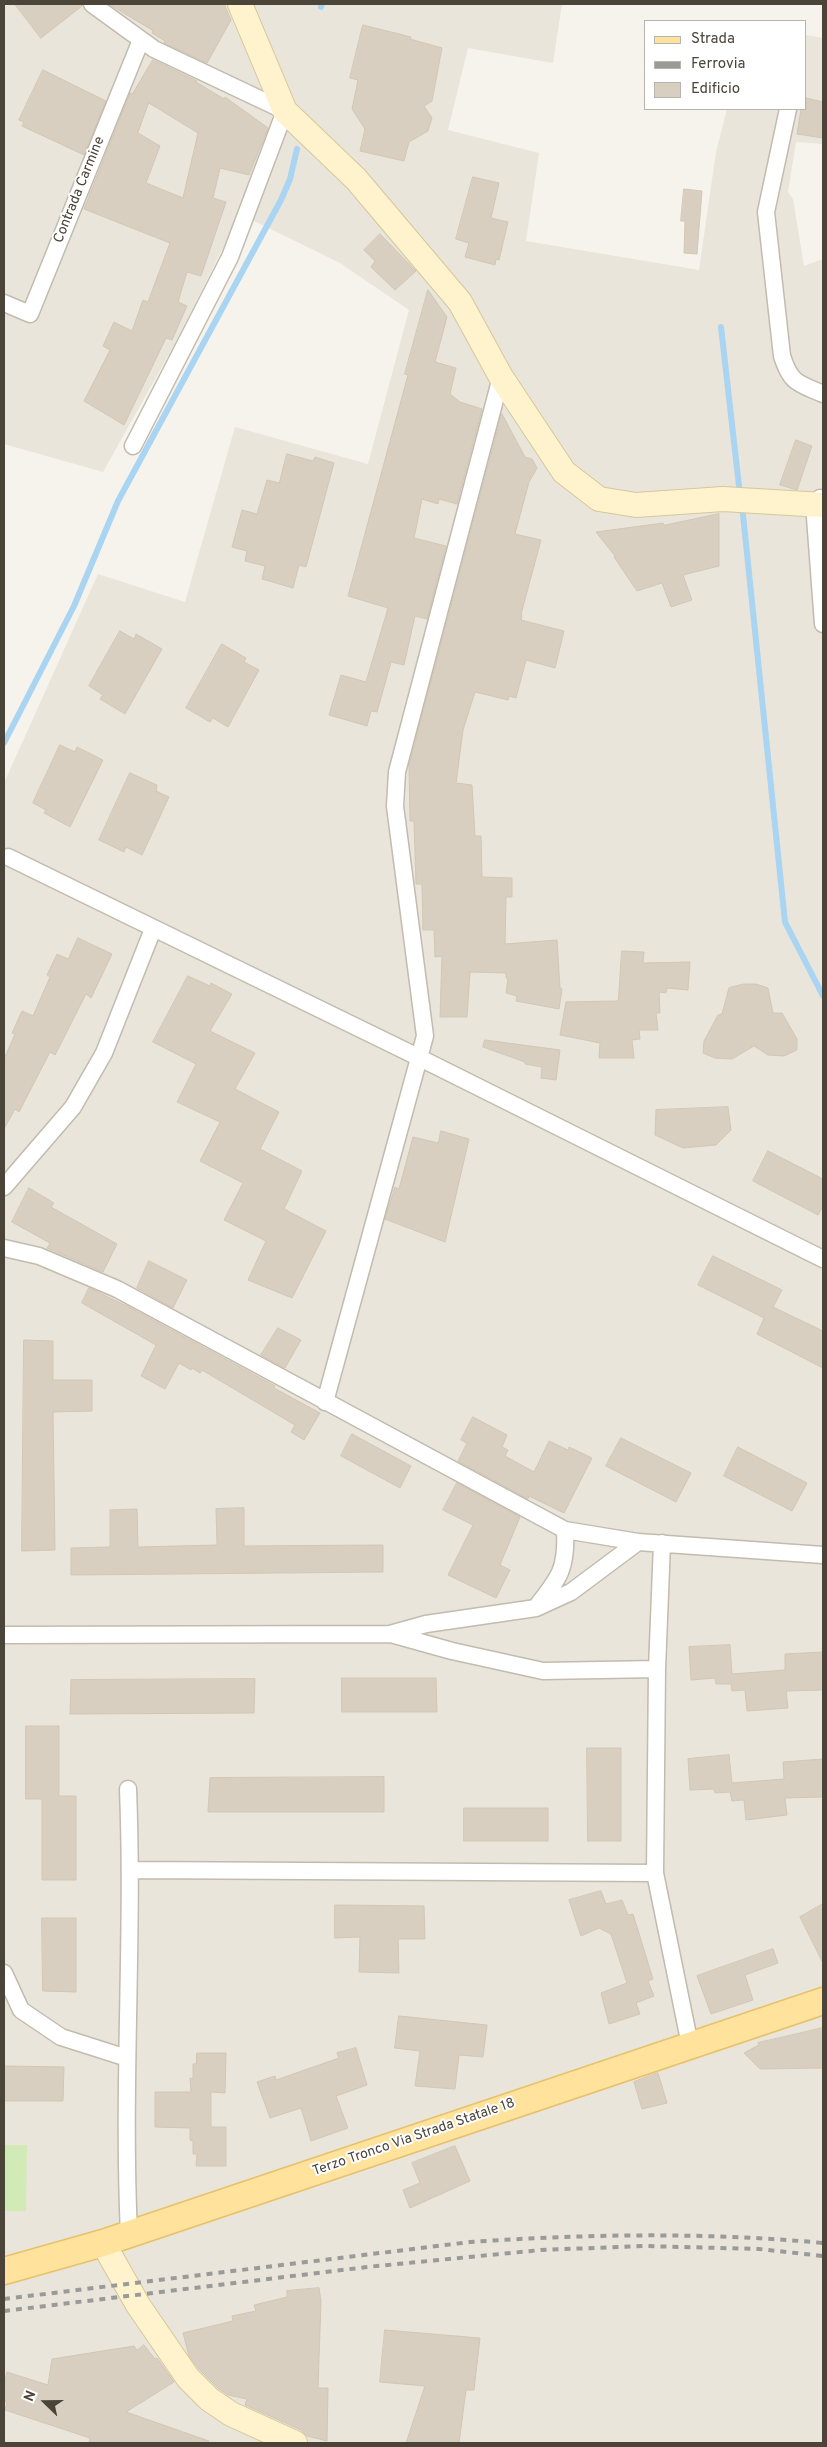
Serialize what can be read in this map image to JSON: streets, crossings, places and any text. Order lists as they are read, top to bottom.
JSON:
{
  "streets": {
    "main road": ["Terzo Tronco Via Strada Statale 18"],
    "street": ["Contrada Carmine"]
  },
  "legend": ["Strada", "Ferrovia", "Edificio"],
  "north": "left"
}
